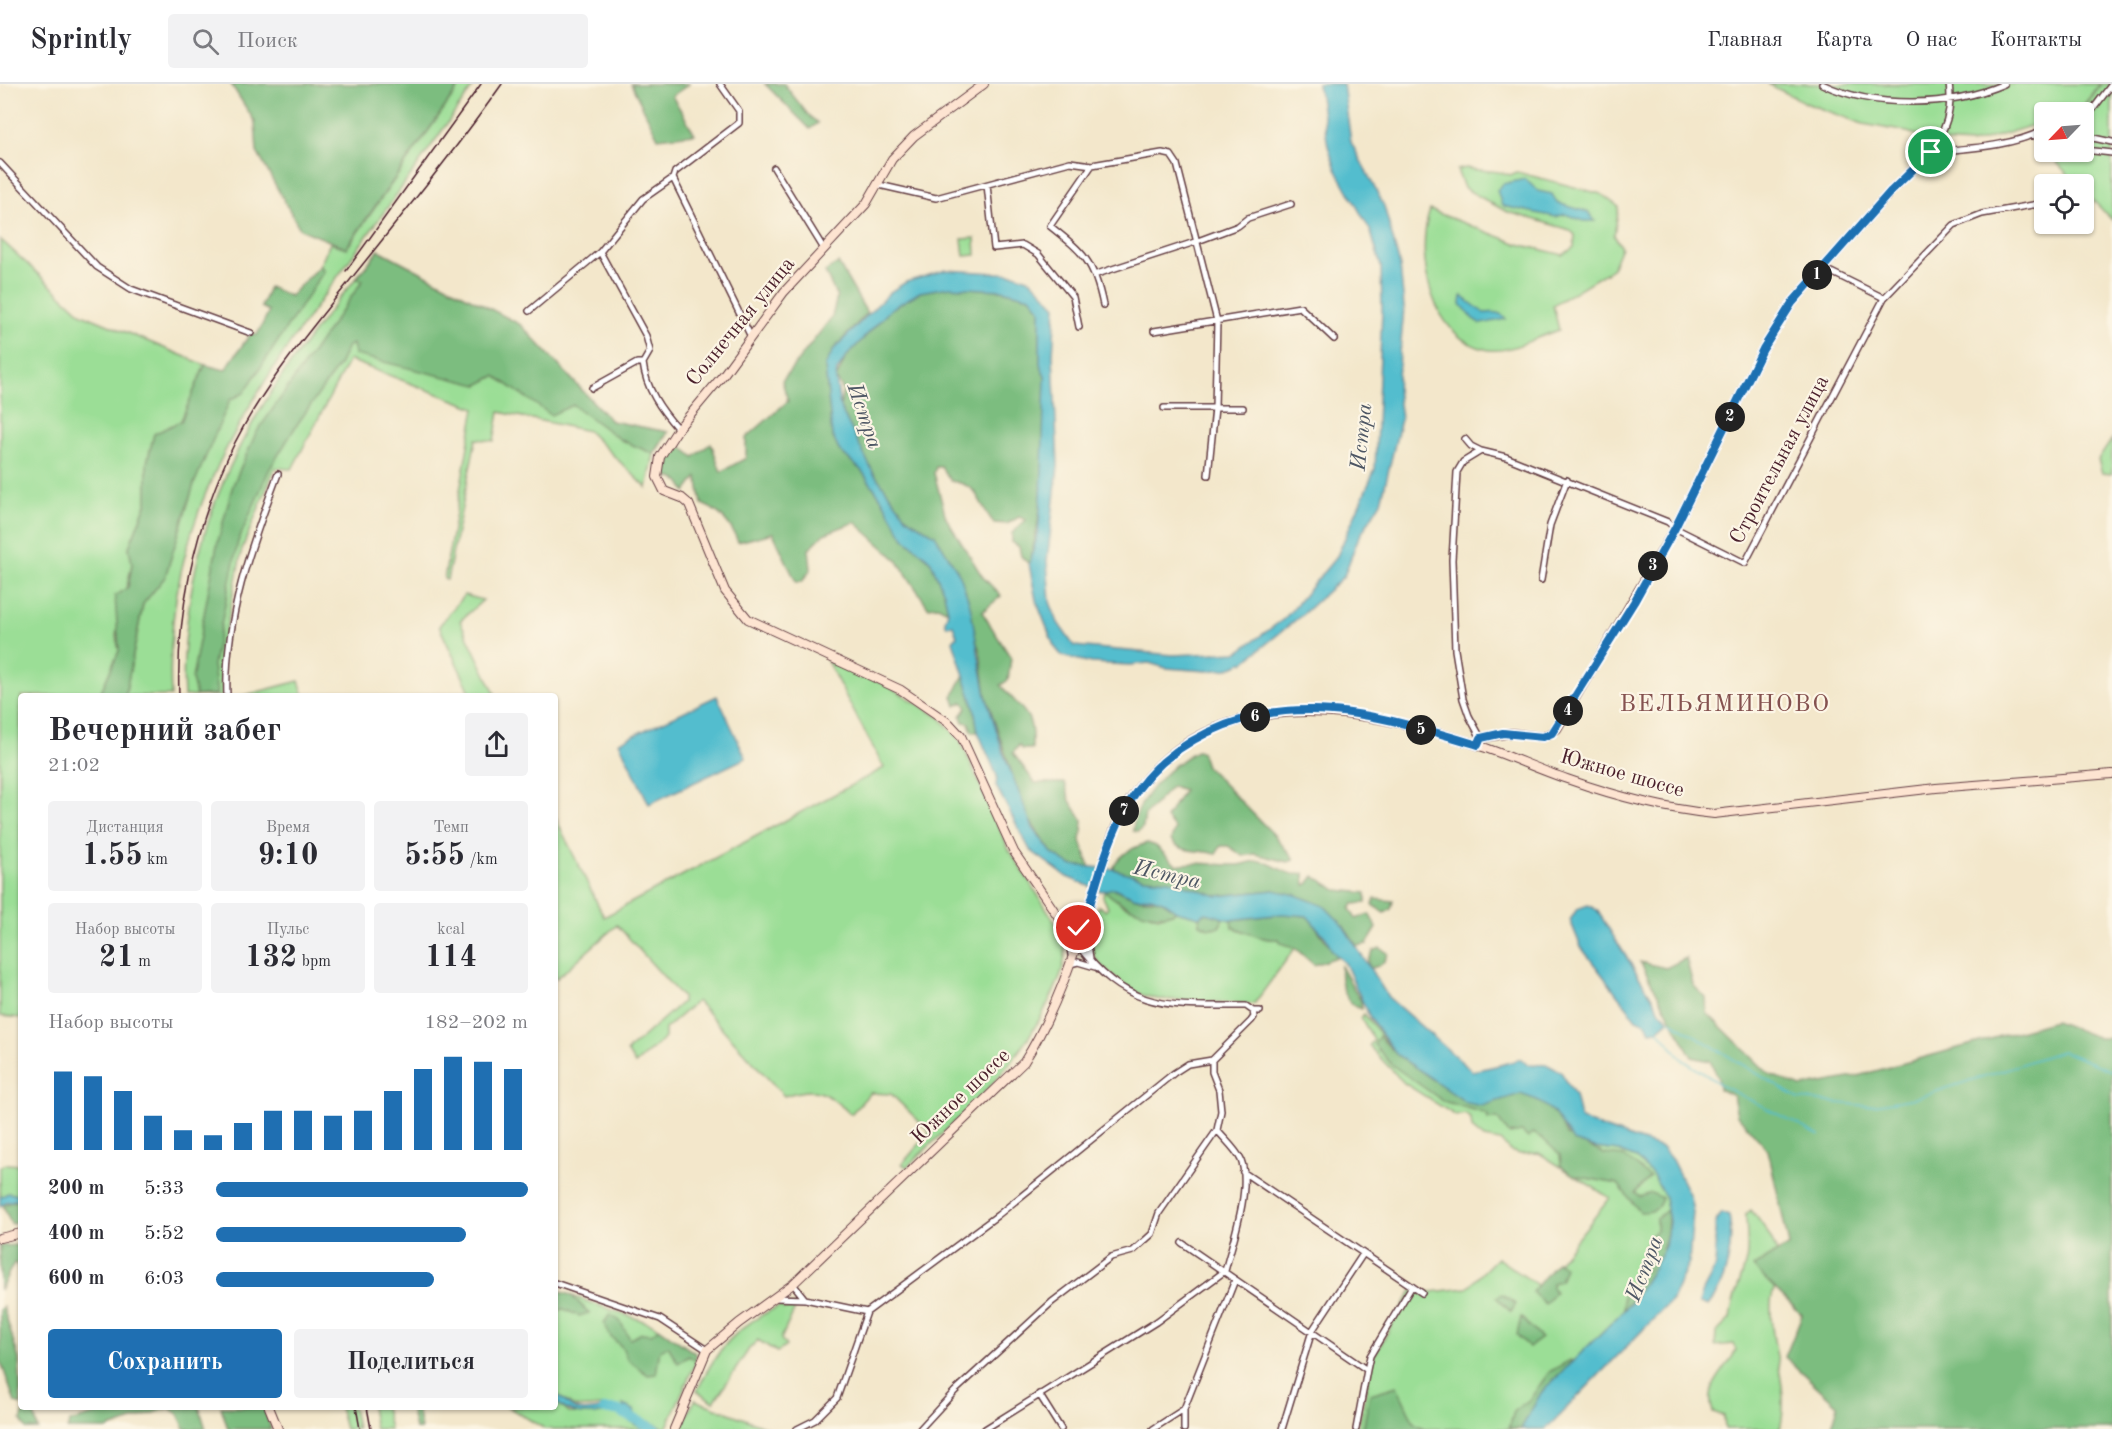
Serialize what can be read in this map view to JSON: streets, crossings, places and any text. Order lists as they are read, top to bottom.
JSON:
{
  "streets": {
    "street": ["Солнечная улица", "Строительная улица", "Южное шоссе"]
  },
  "districts": ["ВЕЛЬЯМИНОВО"],
  "water": ["Истра"],
  "north": "bottom left",
  "page": {
    "header": "Sprintly",
    "search": "Поиск",
    "nav": [
      "Главная",
      "Карта",
      "О нас",
      "Контакты"
    ],
    "pins": [
      "1",
      "2",
      "3",
      "4",
      "6",
      "5",
      "7"
    ],
    "heading": ["Вечерний забег", "21:02"],
    "stats": [
      ["Дистанция", "1.55 km"],
      ["Время", "9:10"],
      ["Темп", "5:55 /km"],
      ["Набор высоты", "21 m"],
      ["Пульс", "132 bpm"],
      ["kcal", "114"]
    ],
    "chart": ["Набор высоты", "182–202 m"],
    "list": [
      {
        "name": "200 m",
        "note": "5:33"
      },
      {
        "name": "400 m",
        "note": "5:52"
      },
      {
        "name": "600 m",
        "note": "6:03"
      }
    ],
    "buttons": ["Сохранить", "Поделиться"]
  }
}
